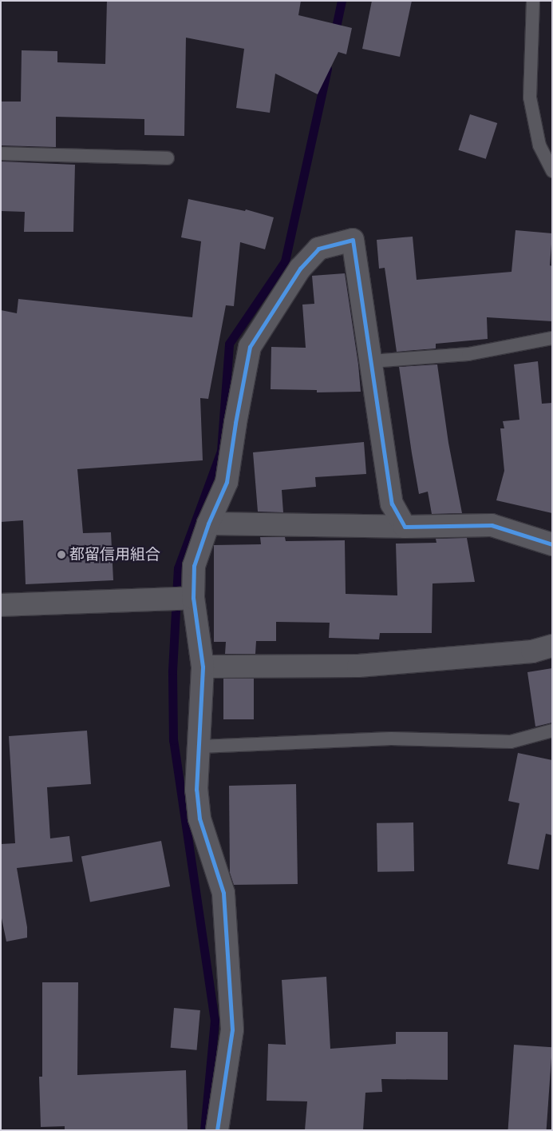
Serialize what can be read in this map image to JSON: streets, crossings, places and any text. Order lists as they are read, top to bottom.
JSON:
{
  "places": ["都留信用組合"]
}
